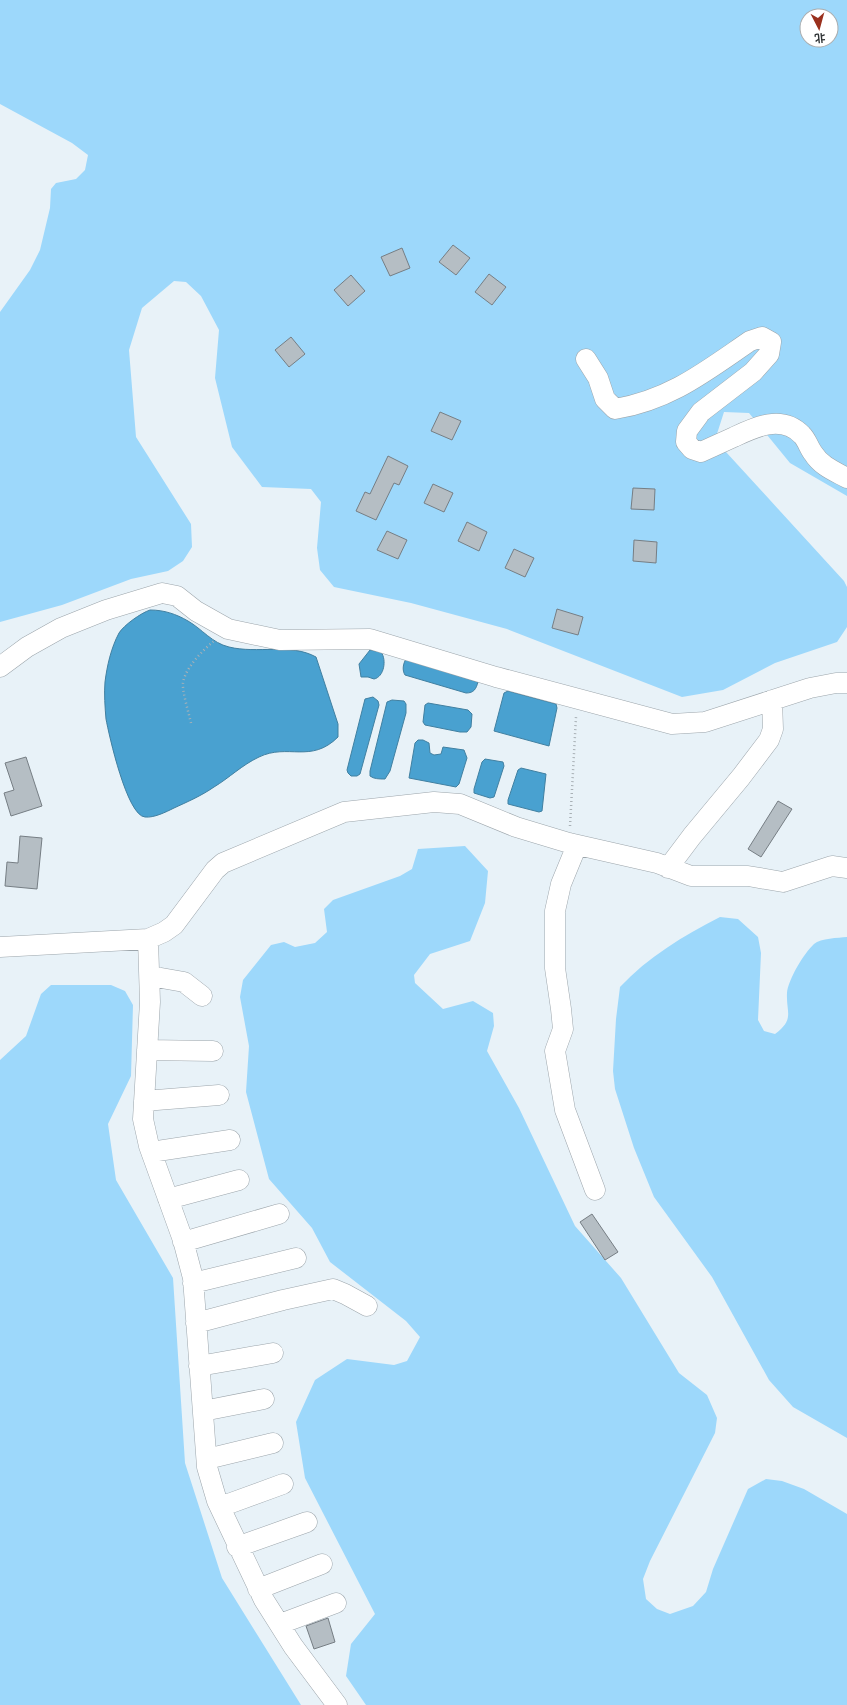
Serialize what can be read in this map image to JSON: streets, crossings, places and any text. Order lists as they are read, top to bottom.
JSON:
{
  "north": "bottom"
}
